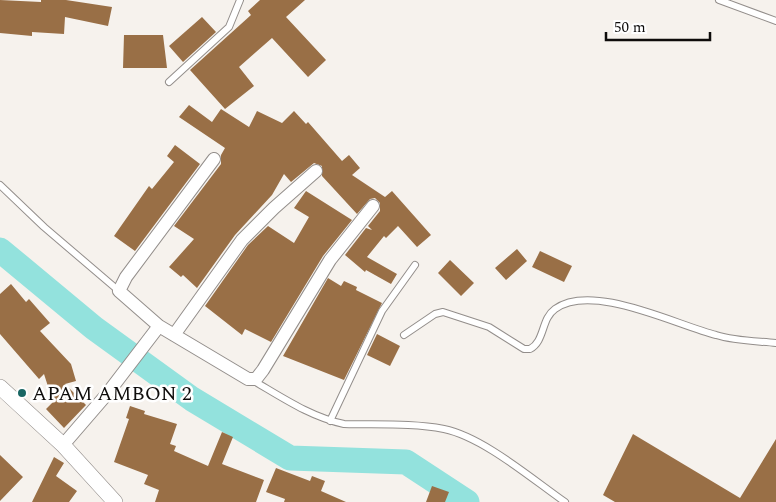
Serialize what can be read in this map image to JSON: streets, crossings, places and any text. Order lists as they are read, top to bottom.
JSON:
{
  "places": ["APAM AMBON 2"],
  "scale_bar": "50 m"
}
